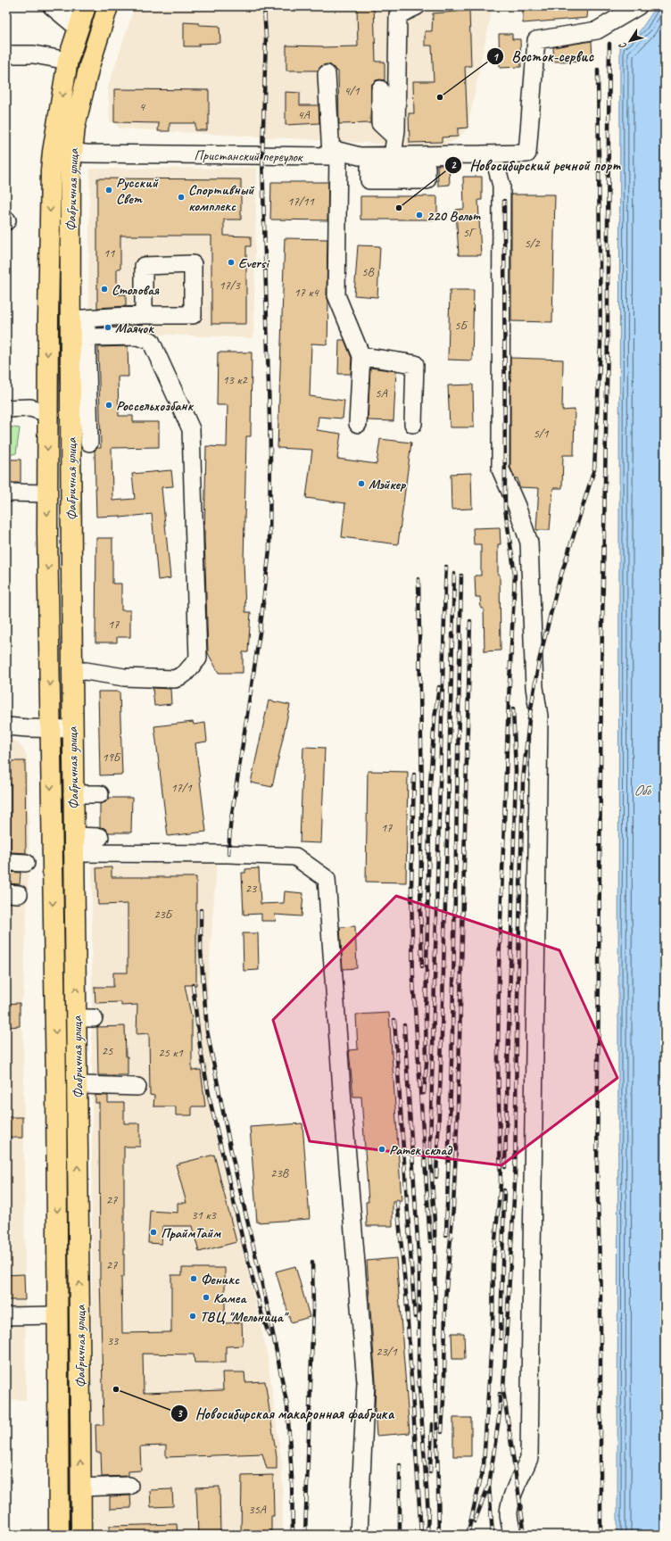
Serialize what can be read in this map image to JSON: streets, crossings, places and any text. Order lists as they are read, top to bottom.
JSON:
{
  "streets": {
    "main road": ["Фабричная улица"],
    "street": ["Пристанский переулок"]
  },
  "crossings": [
    ["Пристанский переулок", "Фабричная улица"]
  ],
  "water": ["Обь"],
  "places": [
    "Восток-сервис",
    "Русский Свет",
    "Спортивный комплекс",
    "Новосибирский речной порт",
    "220 Вольт",
    "Eversi",
    "Столовая",
    "Маячок",
    "Россельхозбанк",
    "Мэйкер",
    "Ратек склад",
    "ПраймТайм",
    "Феникс",
    "Камеа",
    "ТВЦ \"Мельница\"",
    "Новосибирская макаронная фабрика"
  ],
  "house_numbers": [
    "4/1",
    "4",
    "4А",
    "17/11",
    "5Г",
    "5/2",
    "11",
    "5В",
    "17/3",
    "17 к4",
    "5Б",
    "13 к2",
    "5А",
    "5/1",
    "17",
    "19Б",
    "17/1",
    "17",
    "23",
    "23Б",
    "25",
    "25 к1",
    "23В",
    "27",
    "31 к3",
    "27",
    "33",
    "23/1",
    "35А"
  ],
  "north": "bottom left"
}
